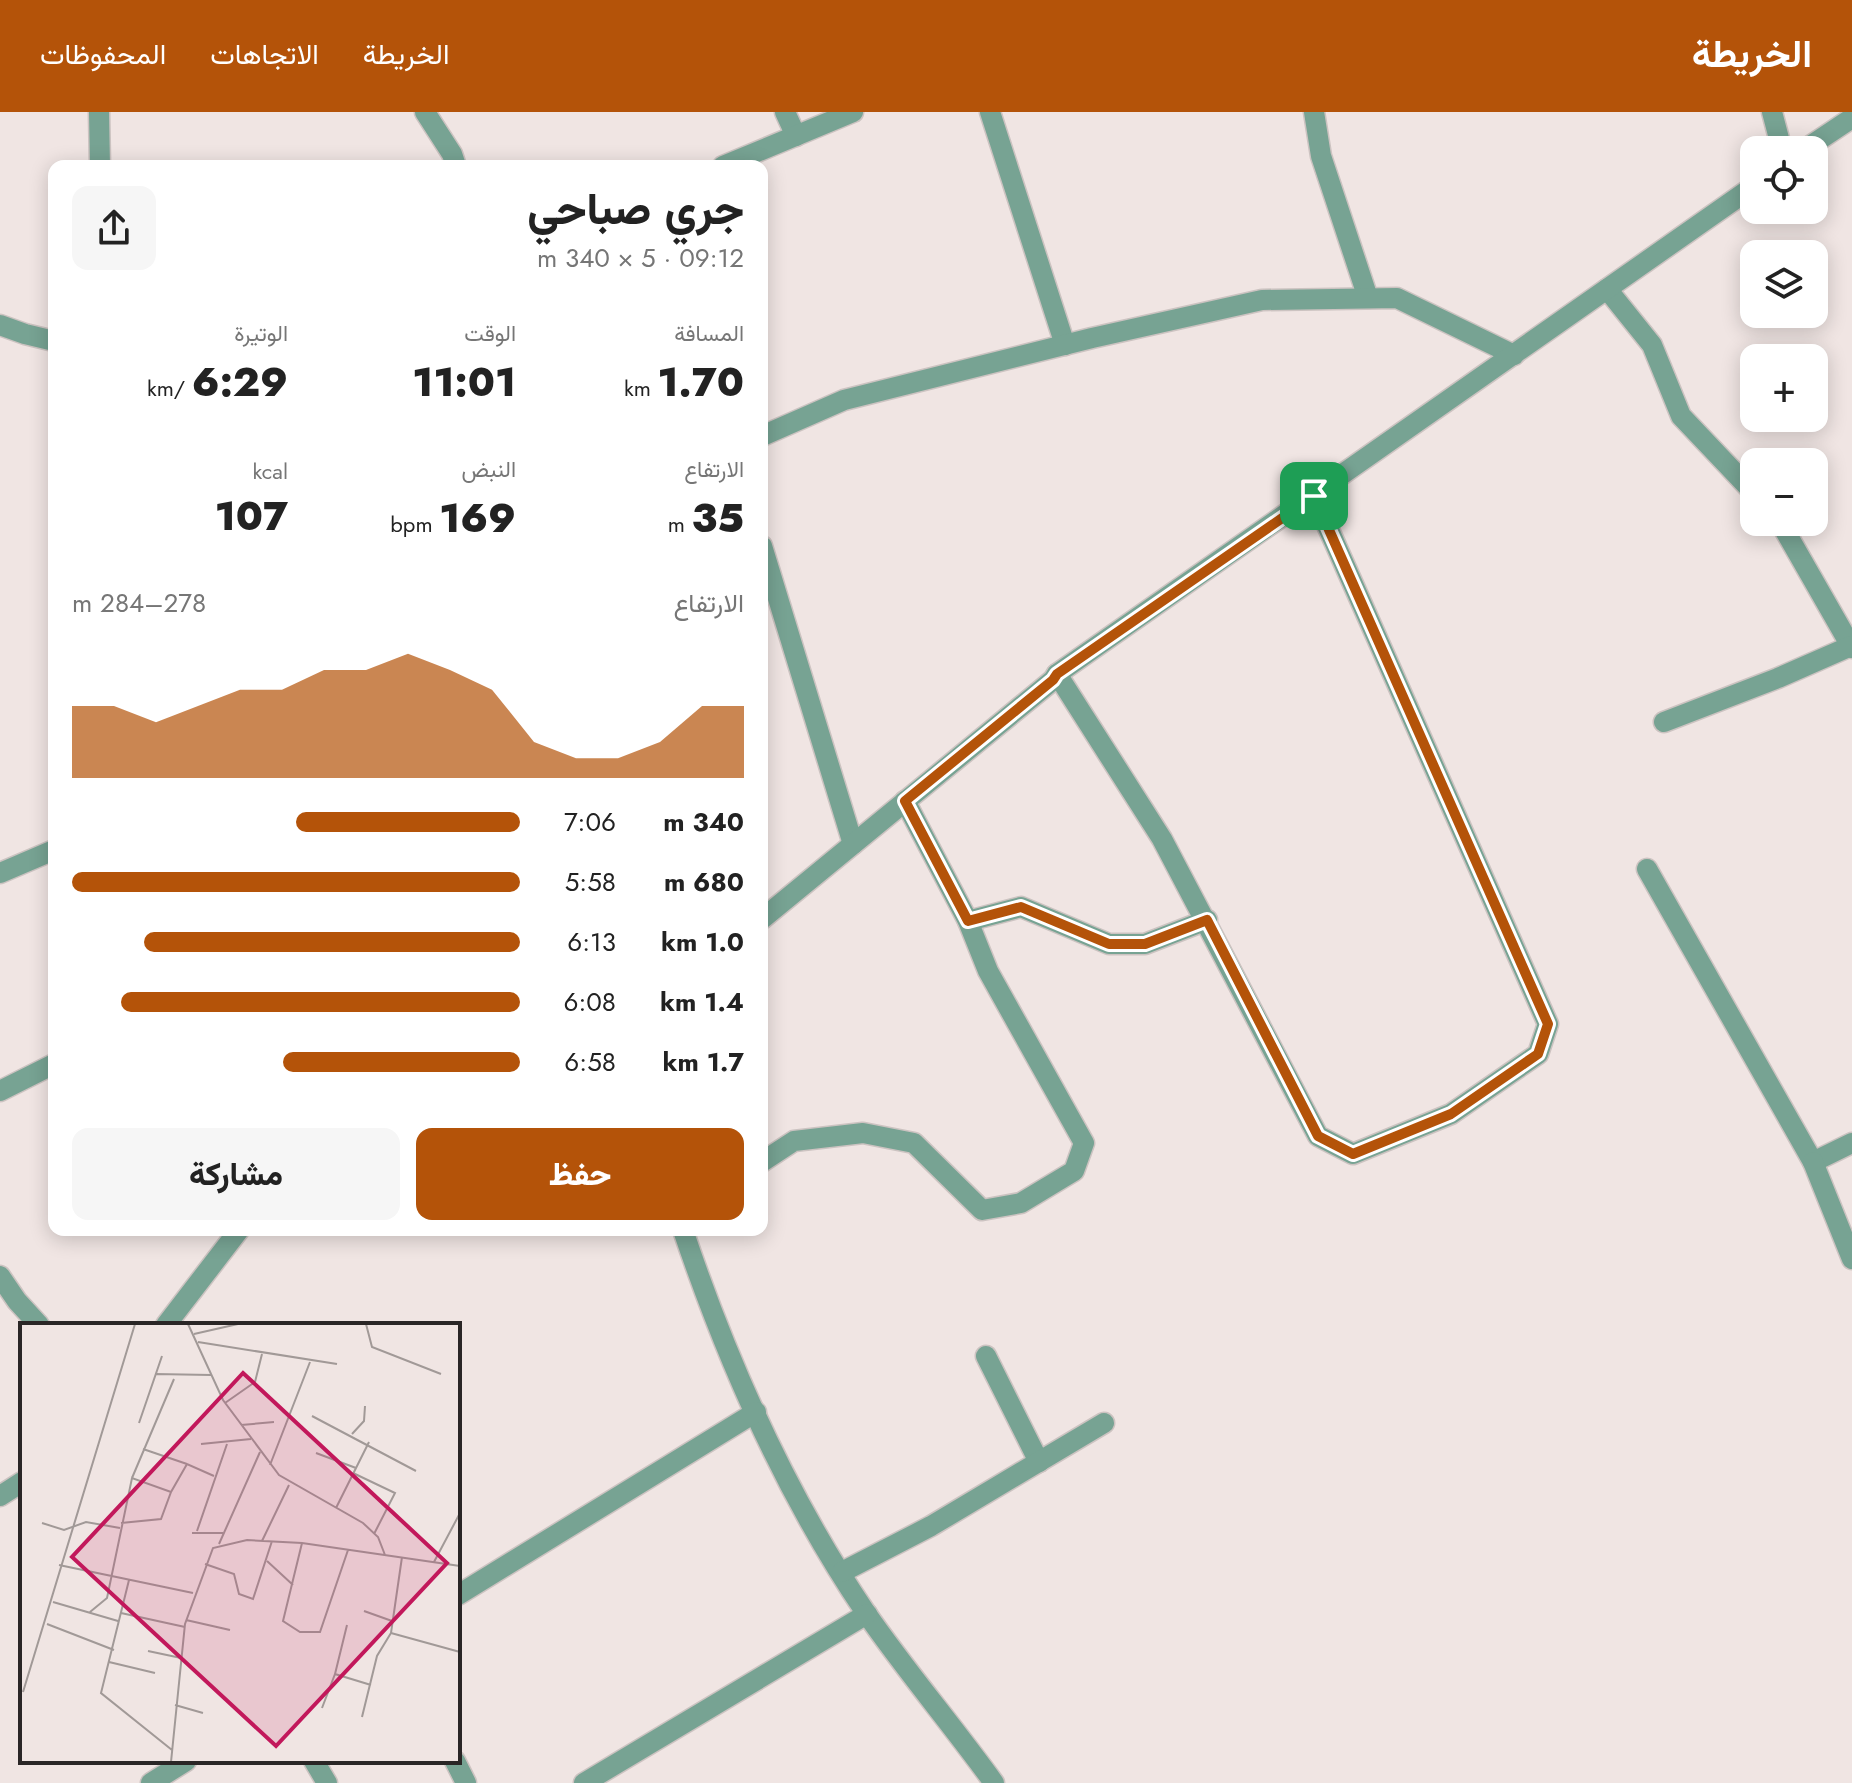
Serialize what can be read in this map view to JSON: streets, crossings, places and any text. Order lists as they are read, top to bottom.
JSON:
{
  "page": {
    "header": "الخريطة",
    "nav": ["الخريطة", "الاتجاهات", "المحفوظات"],
    "map_buttons": ["+", "−"],
    "heading": ["جري صباحي", "09:12 · 5 × 340 m"],
    "stats": [
      ["المسافة", "1.70 km"],
      ["الوقت", "11:01"],
      ["الوتيرة", "6:29 /km"],
      ["الارتفاع", "35 m"],
      ["النبض", "169 bpm"],
      ["kcal", "107"]
    ],
    "chart": ["الارتفاع", "278–284 m"],
    "list": [
      {
        "name": "340 m",
        "note": "7:06"
      },
      {
        "name": "680 m",
        "note": "5:58"
      },
      {
        "name": "1.0 km",
        "note": "6:13"
      },
      {
        "name": "1.4 km",
        "note": "6:08"
      },
      {
        "name": "1.7 km",
        "note": "6:58"
      }
    ],
    "buttons": ["حفظ", "مشاركة"]
  }
}
